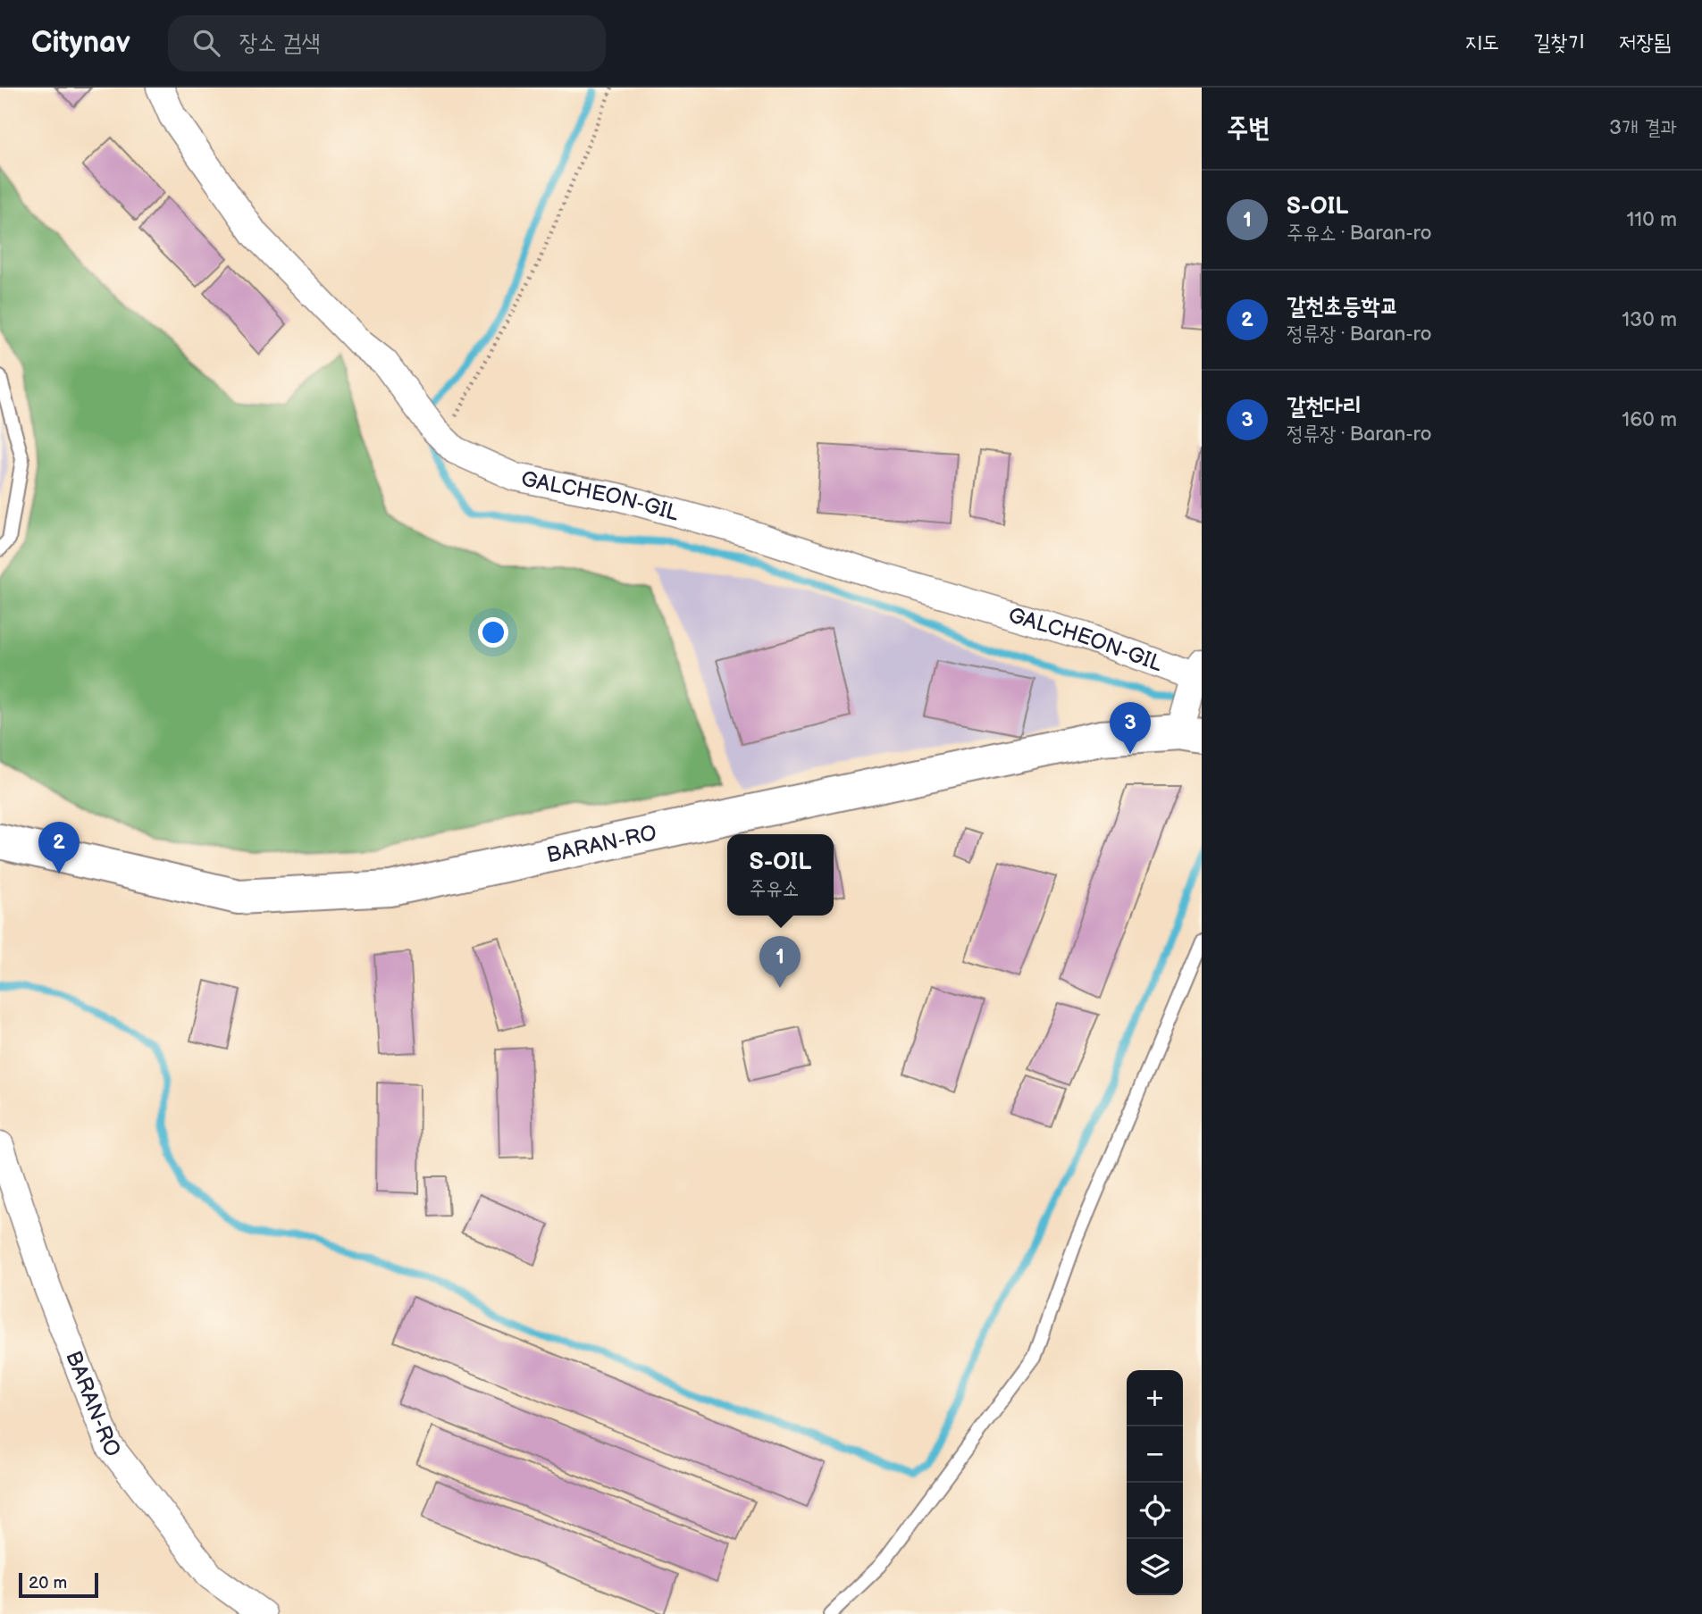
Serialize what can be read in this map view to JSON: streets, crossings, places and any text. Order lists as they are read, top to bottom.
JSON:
{
  "streets": {
    "main road": ["BARAN-RO"],
    "street": ["GALCHEON-GIL"]
  },
  "crossings": [
    ["GALCHEON-GIL", "BARAN-RO"]
  ],
  "scale_bar": "20 m",
  "page": {
    "header": "Citynav",
    "search": "장소 검색",
    "nav": ["지도", "길찾기", "저장됨"],
    "heading": ["주변", "3개 결과"],
    "list": [
      {
        "mark": "1",
        "name": "S-OIL",
        "note": "주유소 · Baran-ro",
        "value": "110 m"
      },
      {
        "mark": "2",
        "name": "갈천초등학교",
        "note": "정류장 · Baran-ro",
        "value": "130 m"
      },
      {
        "mark": "3",
        "name": "갈천다리",
        "note": "정류장 · Baran-ro",
        "value": "160 m"
      }
    ],
    "pins": ["3", "2", "1"],
    "popup": ["S-OIL", "주유소"],
    "map_buttons": ["+", "−"],
    "scale": "20 m"
  }
}
